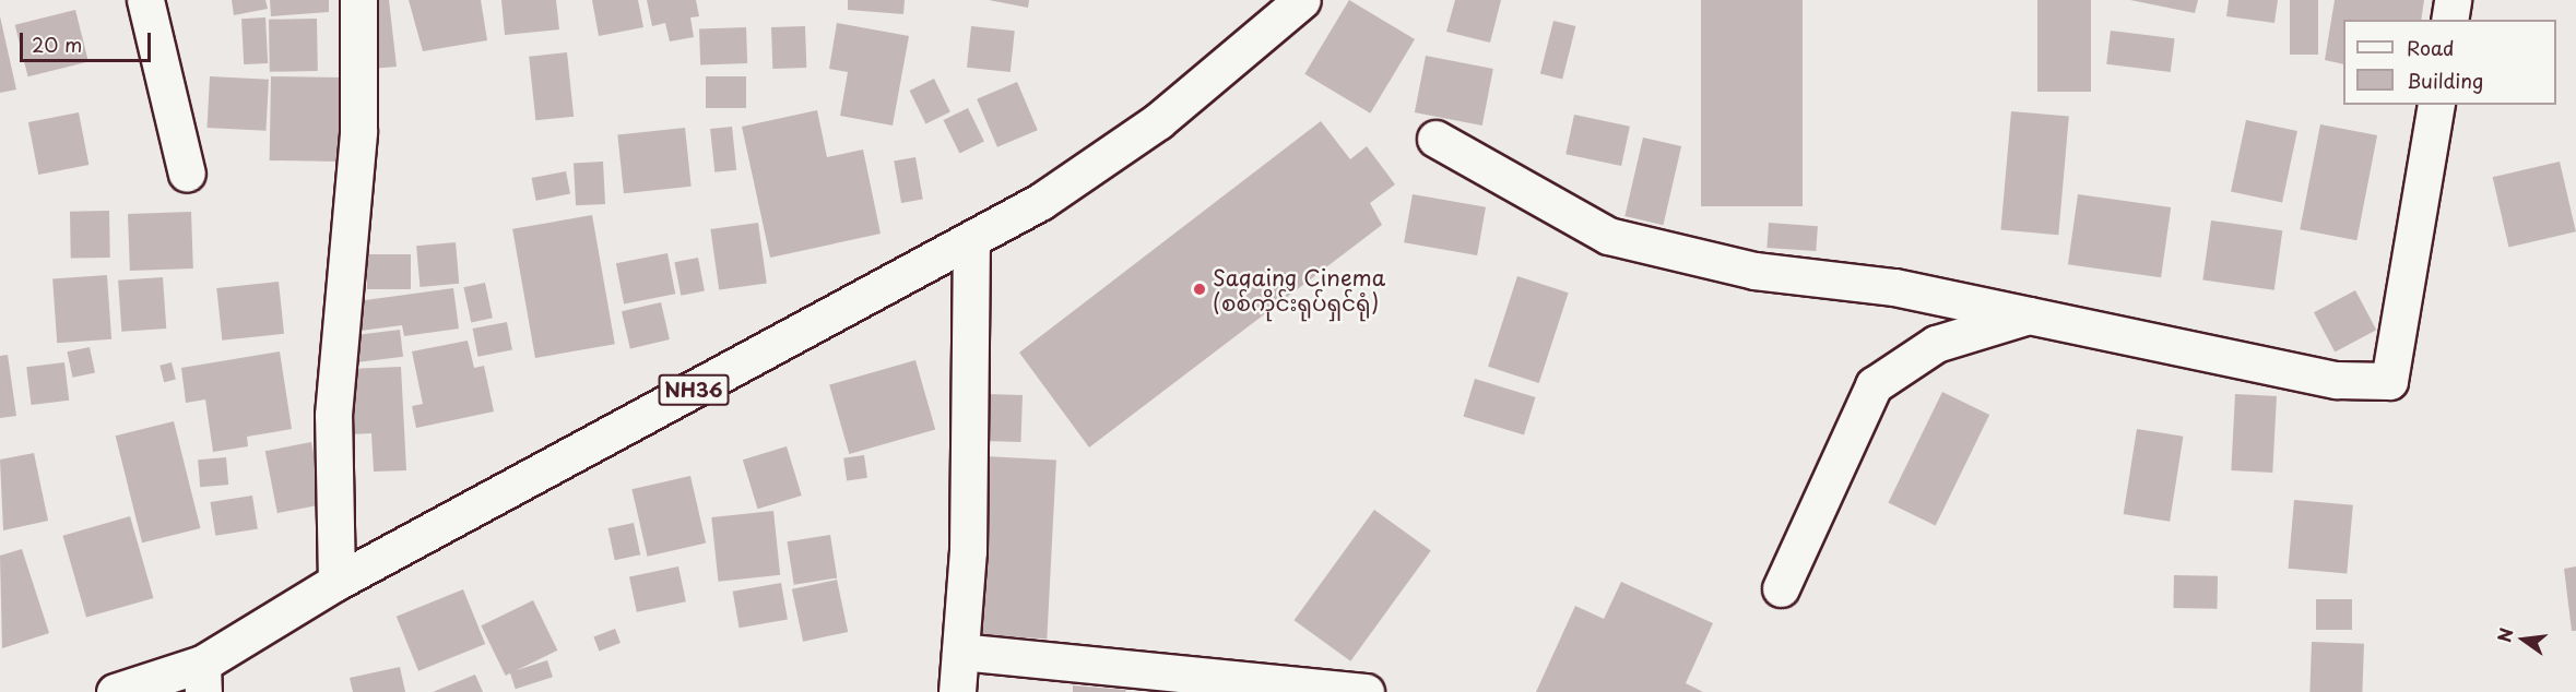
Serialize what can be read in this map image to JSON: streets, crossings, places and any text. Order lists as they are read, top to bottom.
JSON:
{
  "streets": {
    "main road": ["NH36"]
  },
  "places": ["Sagaing Cinema (စစ်ကိုင်းရုပ်ရှင်ရုံ)"],
  "legend": ["Road", "Building"],
  "scale_bar": "20 m",
  "north": "left"
}
